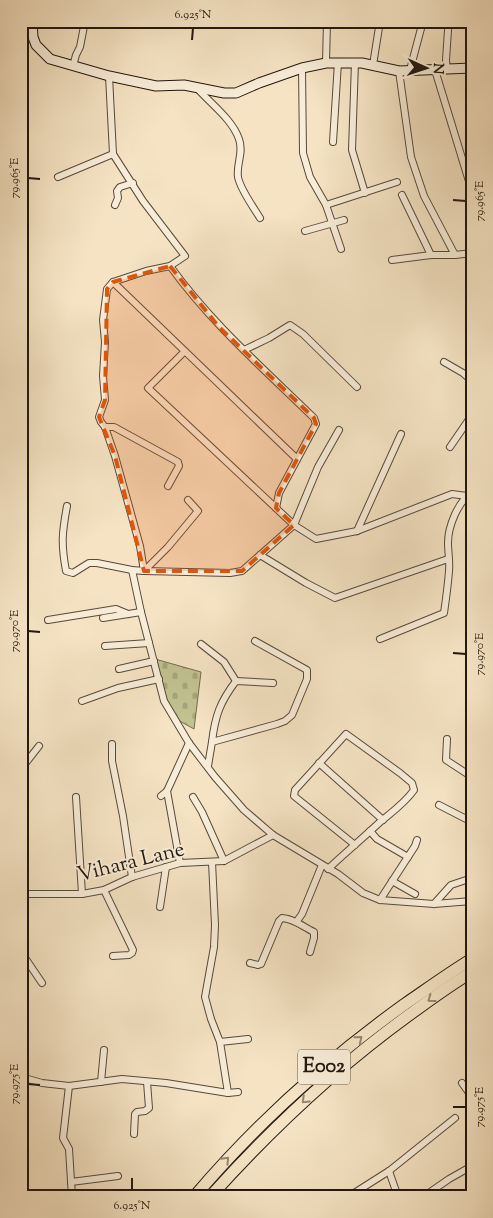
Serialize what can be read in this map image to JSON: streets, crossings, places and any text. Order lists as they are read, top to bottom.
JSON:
{
  "streets": {
    "highway": ["E002"],
    "street": ["Vihara Lane"]
  },
  "north": "right",
  "coordinates": [
    "6.925°N",
    "79.965°E",
    "79.970°E",
    "79.975°E"
  ]
}
